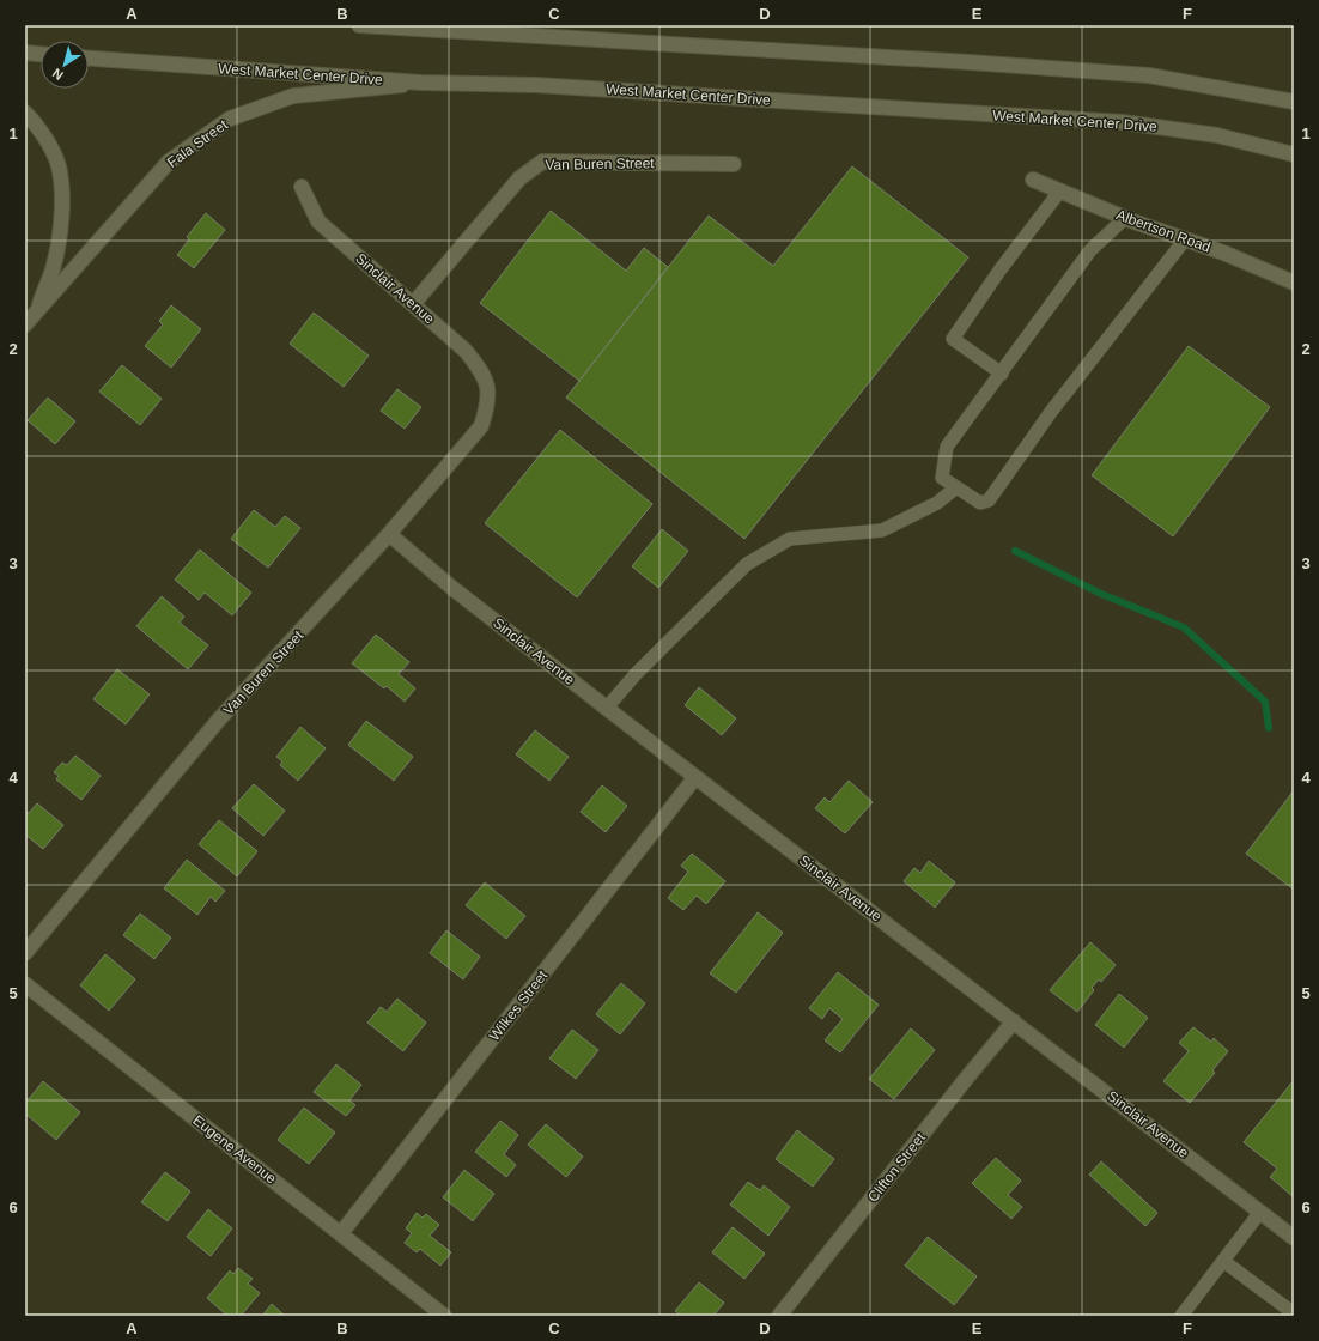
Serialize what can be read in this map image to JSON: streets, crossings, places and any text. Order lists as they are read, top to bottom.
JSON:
{
  "streets": {
    "street": [
      "West Market Center Drive",
      "Fala Street",
      "Van Buren Street",
      "Albertson Road",
      "Sinclair Avenue",
      "Wilkes Street",
      "Eugene Avenue",
      "Clifton Street"
    ]
  },
  "crossings": [
    ["West Market Center Drive", "Fala Street"],
    ["Van Buren Street", "Sinclair Avenue"],
    ["Sinclair Avenue", "Wilkes Street"],
    ["Sinclair Avenue", "Clifton Street"],
    ["Wilkes Street", "Eugene Avenue"]
  ],
  "north": "bottom left",
  "grid": {
    "columns": [
      "A",
      "B",
      "C",
      "D",
      "E",
      "F"
    ],
    "rows": [
      "1",
      "2",
      "3",
      "4",
      "5",
      "6"
    ]
  }
}
